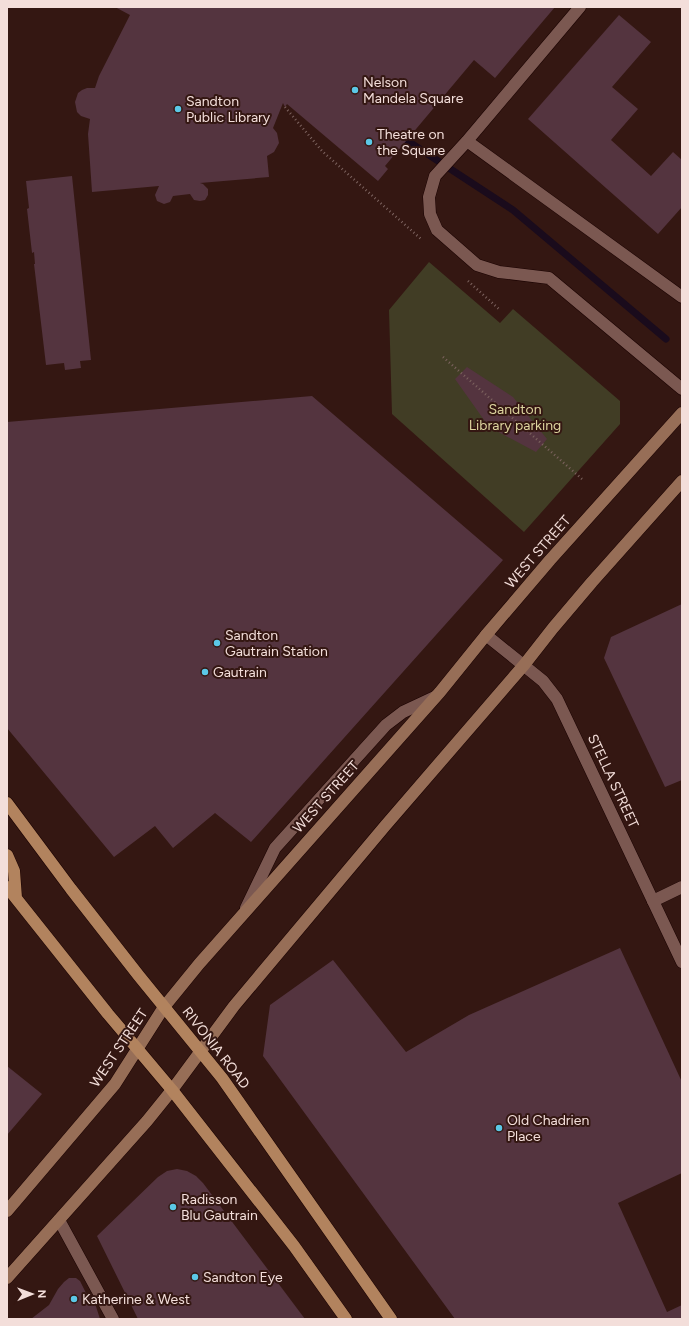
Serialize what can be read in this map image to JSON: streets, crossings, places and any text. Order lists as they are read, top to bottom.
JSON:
{
  "streets": {
    "main road": ["RIVONIA ROAD"],
    "street": ["WEST STREET", "STELLA STREET"]
  },
  "crossings": [
    ["WEST STREET", "STELLA STREET"],
    ["WEST STREET", "RIVONIA ROAD"]
  ],
  "parks": ["Sandton Library parking"],
  "places": [
    "Nelson Mandela Square",
    "Sandton Public Library",
    "Theatre on the Square",
    "Sandton Gautrain Station",
    "Gautrain",
    "Old Chadrien Place",
    "Radisson Blu Gautrain",
    "Sandton Eye",
    "Katherine & West"
  ],
  "north": "right"
}
